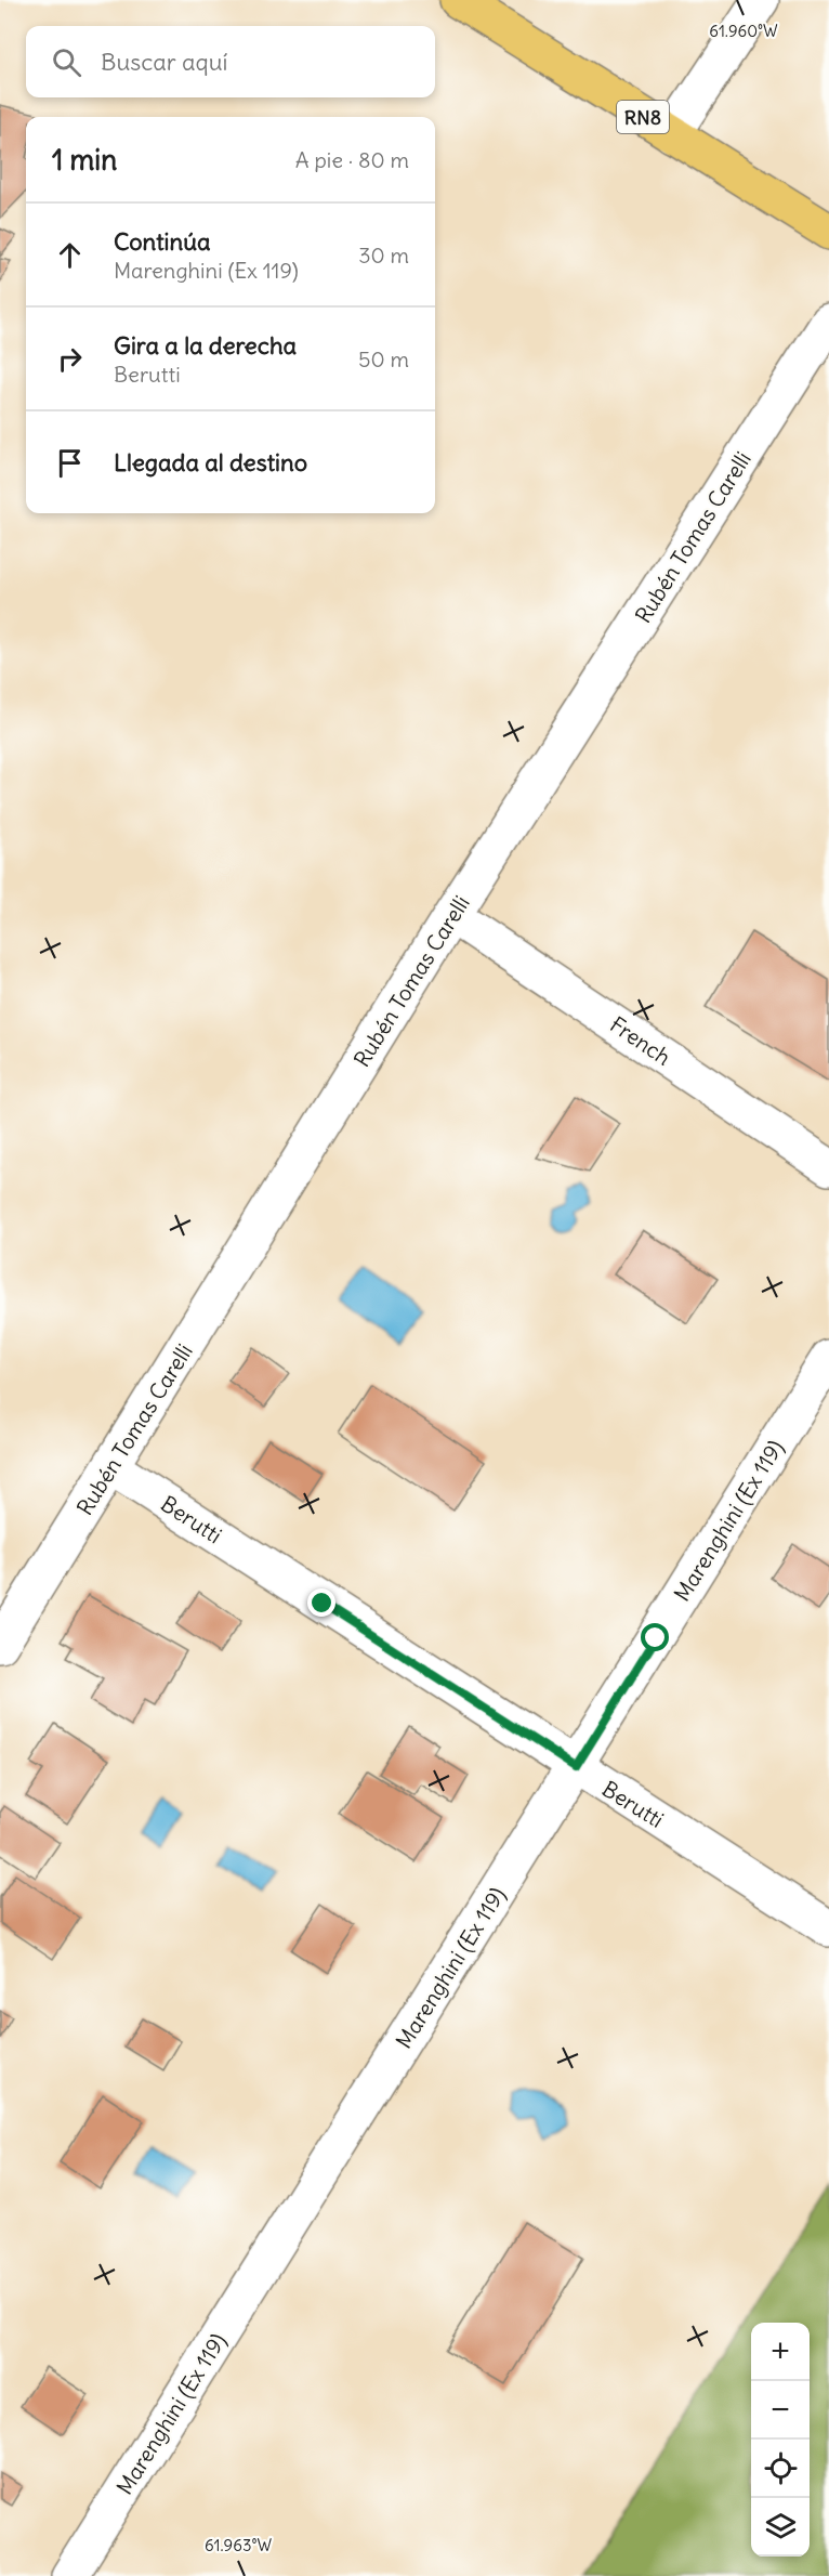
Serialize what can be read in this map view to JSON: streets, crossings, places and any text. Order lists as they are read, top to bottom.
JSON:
{
  "streets": {
    "highway": ["RN8"],
    "street": [
      "Rubén Tomas Carelli",
      "French",
      "Berutti",
      "Marenghini (Ex 119)"
    ]
  },
  "crossings": [
    ["Rubén Tomas Carelli", "French"],
    ["Rubén Tomas Carelli", "Berutti"],
    ["Berutti", "Marenghini (Ex 119)"]
  ],
  "page": {
    "search": "Buscar aquí",
    "heading": ["1 min", "A pie · 80 m"],
    "list": [
      ["Continúa", "Marenghini (Ex 119)", "30 m"],
      ["Gira a la derecha", "Berutti", "50 m"],
      "Llegada al destino"
    ],
    "map_buttons": ["+", "−"]
  },
  "coordinates": ["61.960°W", "61.963°W"]
}
